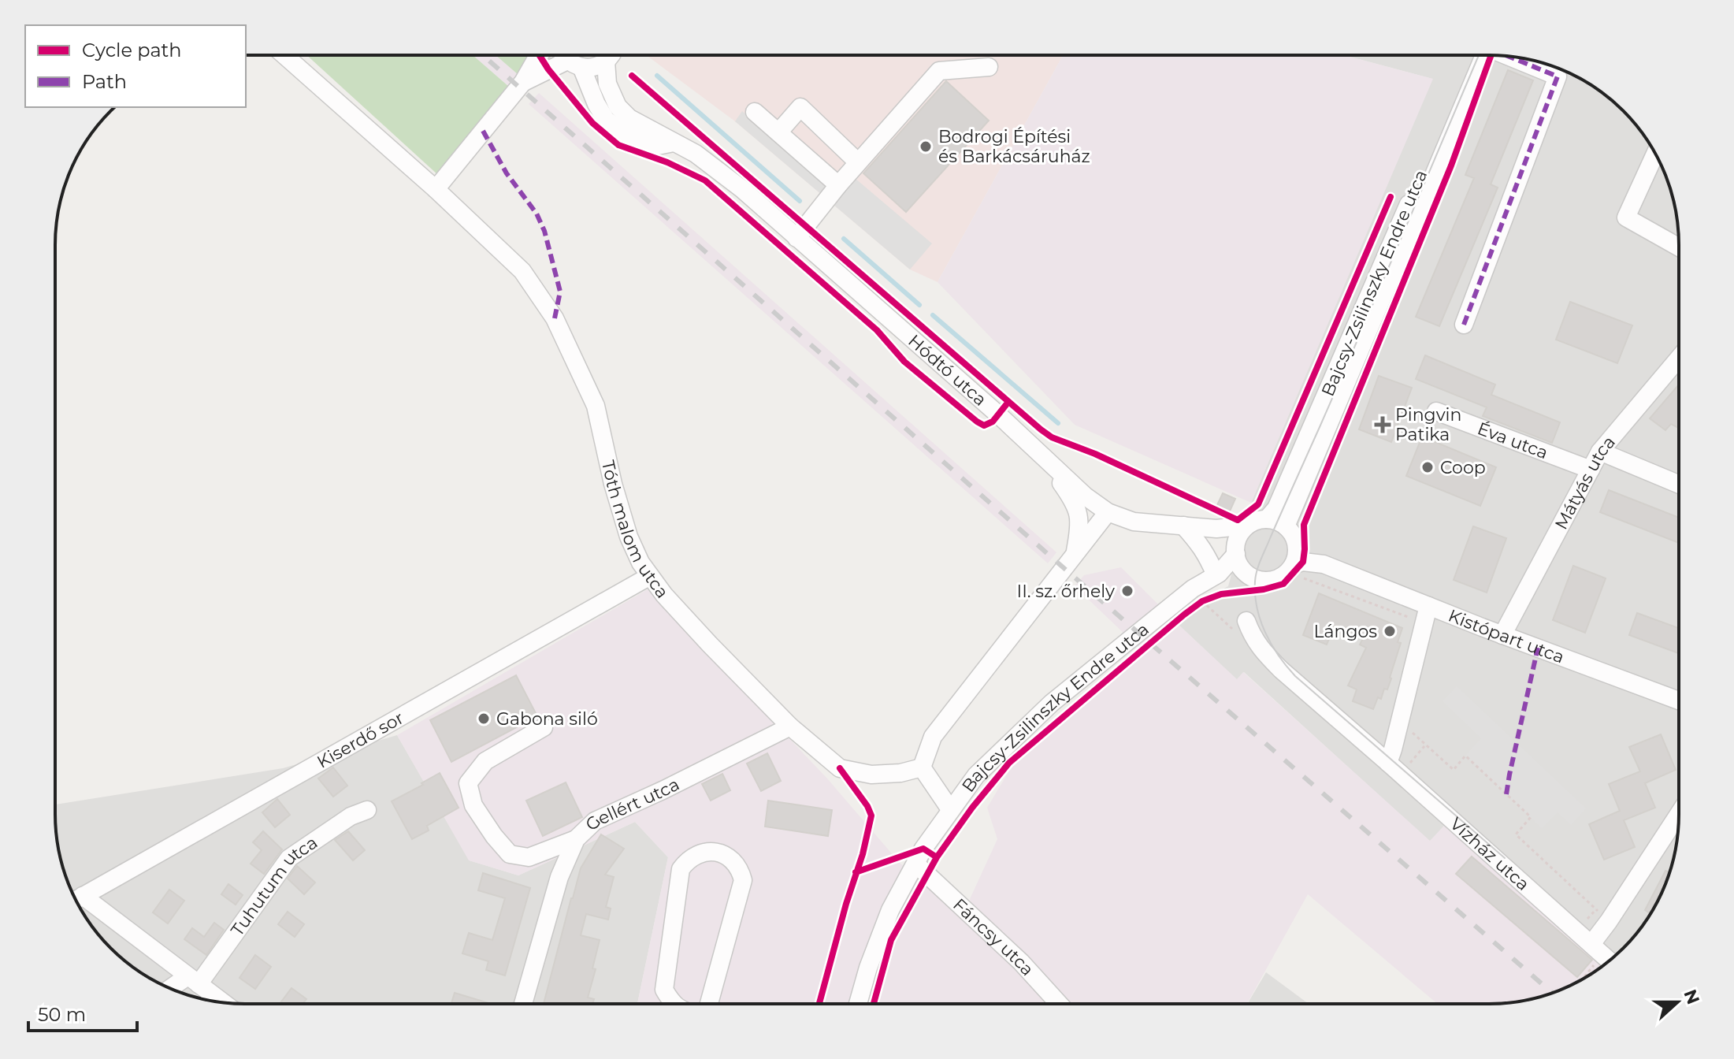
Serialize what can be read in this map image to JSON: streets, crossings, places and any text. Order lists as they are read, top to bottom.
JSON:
{
  "streets": {
    "street": [
      "Bajcsy-Zsilinszky Endre utca",
      "Hódtó utca",
      "Éva utca",
      "Mátyás utca",
      "Tóth malom utca",
      "Kistópart utca",
      "Kiserdő sor",
      "Gellért utca",
      "Vízház utca",
      "Tuhutum utca",
      "Fáncsy utca"
    ]
  },
  "crossings": [
    ["Bajcsy-Zsilinszky Endre utca", "Hódtó utca"],
    ["Bajcsy-Zsilinszky Endre utca", "Kistópart utca"],
    ["Bajcsy-Zsilinszky Endre utca", "Fáncsy utca"],
    ["Hódtó utca", "Kistópart utca"],
    ["Éva utca", "Mátyás utca"],
    ["Mátyás utca", "Kistópart utca"],
    ["Tóth malom utca", "Kiserdő sor"],
    ["Tóth malom utca", "Gellért utca"]
  ],
  "places": {
    "other": [
      "Bodrogi Építési és Barkácsáruház",
      "Coop",
      "II. sz. őrhely",
      "Lángos",
      "Gabona siló"
    ],
    "health": ["Pingvin Patika"]
  },
  "legend": ["Cycle path", "Path"],
  "scale_bar": "50 m",
  "north": "right"
}
